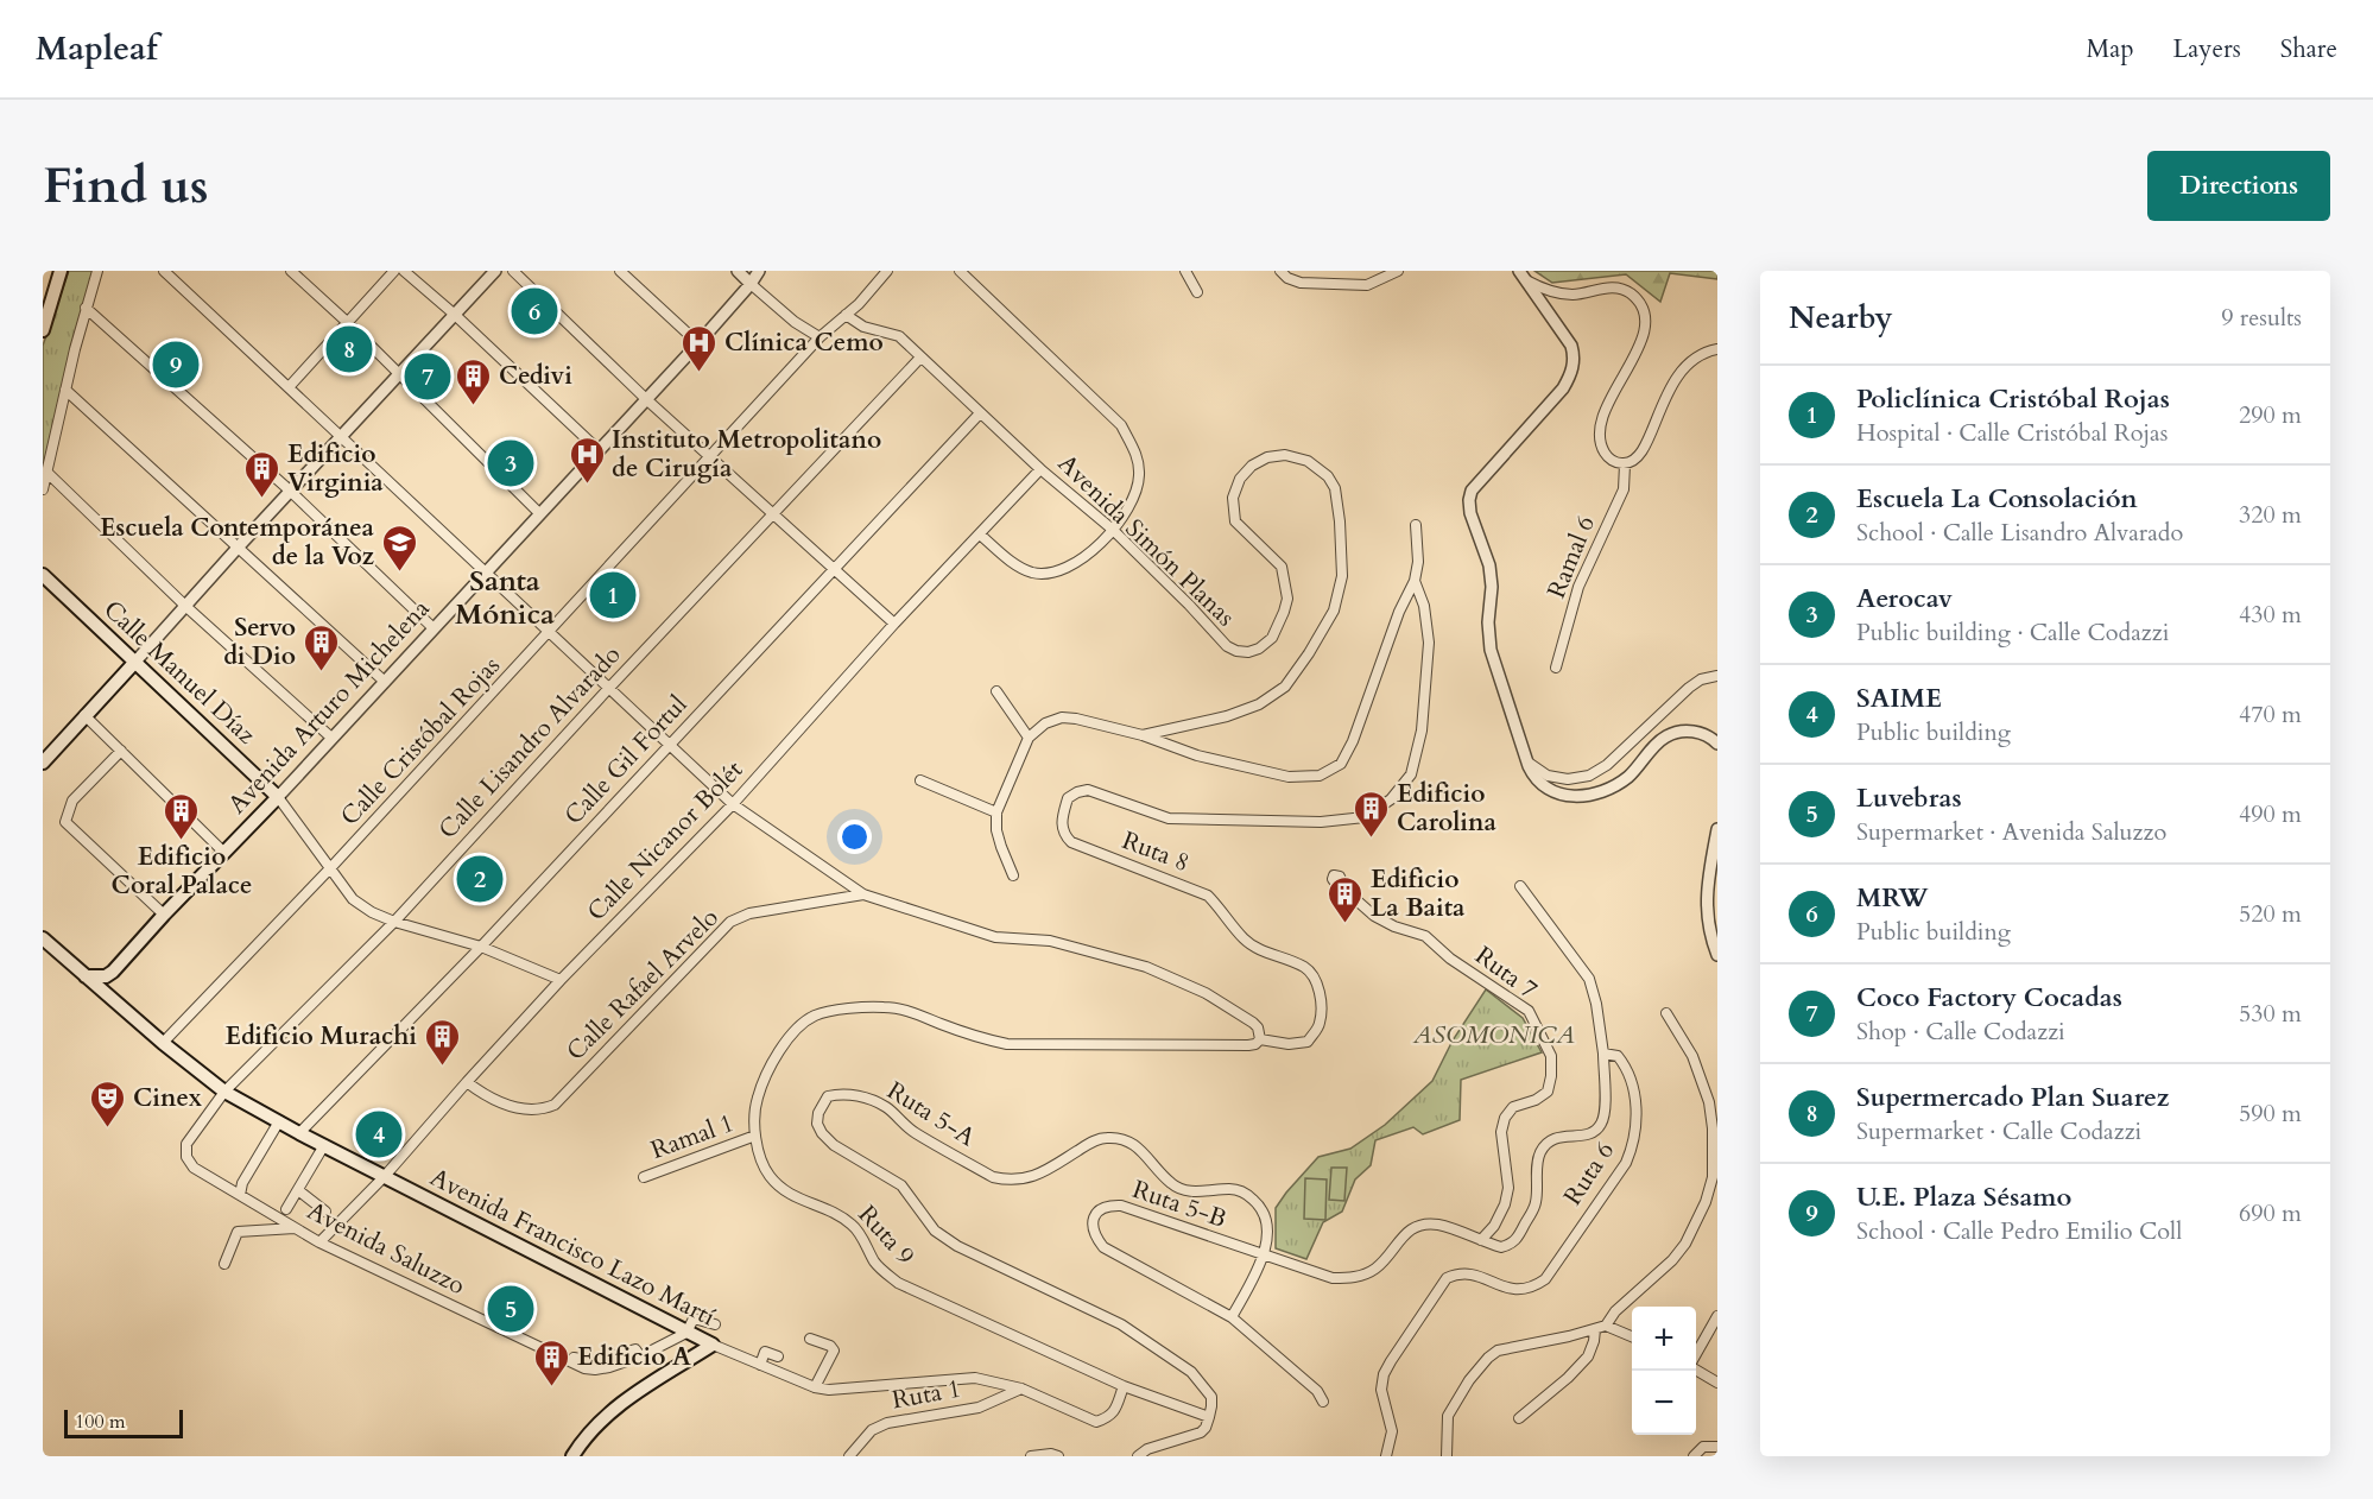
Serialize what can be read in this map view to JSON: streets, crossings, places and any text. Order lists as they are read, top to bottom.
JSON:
{
  "streets": {
    "main road": ["Calle Manuel Díaz", "Avenida Arturo Michelena", "Avenida Francisco Lazo Martí"],
    "street": [
      "Avenida Simón Planas",
      "Ramal 6",
      "Calle Cristóbal Rojas",
      "Calle Lisandro Alvarado",
      "Calle Gil Fortul",
      "Calle Nicanor Bolét",
      "Ruta 8",
      "Ruta 7",
      "Calle Rafael Arvelo",
      "Ruta 5-A",
      "Ramal 1",
      "Ruta 6",
      "Ruta 5-B",
      "Ruta 9",
      "Avenida Saluzzo",
      "Ruta 1"
    ]
  },
  "crossings": [
    ["Avenida Simón Planas", "Calle Cristóbal Rojas"],
    ["Avenida Simón Planas", "Calle Lisandro Alvarado"],
    ["Avenida Simón Planas", "Calle Gil Fortul"],
    ["Avenida Simón Planas", "Calle Nicanor Bolét"],
    ["Calle Manuel Díaz", "Avenida Arturo Michelena"],
    ["Calle Manuel Díaz", "Calle Cristóbal Rojas"],
    ["Calle Manuel Díaz", "Calle Lisandro Alvarado"],
    ["Calle Manuel Díaz", "Calle Gil Fortul"],
    ["Calle Manuel Díaz", "Calle Nicanor Bolét"],
    ["Calle Cristóbal Rojas", "Avenida Francisco Lazo Martí"],
    ["Calle Lisandro Alvarado", "Avenida Francisco Lazo Martí"],
    ["Calle Lisandro Alvarado", "Avenida Saluzzo"],
    ["Calle Gil Fortul", "Avenida Francisco Lazo Martí"],
    ["Calle Nicanor Bolét", "Calle Rafael Arvelo"],
    ["Calle Nicanor Bolét", "Avenida Francisco Lazo Martí"],
    ["Calle Nicanor Bolét", "Avenida Saluzzo"],
    ["Ruta 8", "Ruta 9"],
    ["Ruta 7", "Ruta 6"],
    ["Ruta 5-A", "Ruta 6"],
    ["Ruta 5-A", "Ruta 5-B"],
    ["Ruta 5-A", "Ruta 9"],
    ["Ramal 1", "Ruta 9"],
    ["Ruta 6", "Ruta 5-B"],
    ["Ruta 9", "Avenida Francisco Lazo Martí"],
    ["Avenida Francisco Lazo Martí", "Avenida Saluzzo"],
    ["Avenida Francisco Lazo Martí", "Ruta 1"]
  ],
  "districts": ["Santa Mónica"],
  "parks": ["ASOMONICA"],
  "places": {
    "hospital": ["Clínica Cemo", "Instituto Metropolitano de Cirugía"],
    "building": [
      "Cedivi",
      "Edificio Virginia",
      "Servo di Dio",
      "Edificio Carolina",
      "Edificio Coral Palace",
      "Edificio La Baita",
      "Edificio Murachi",
      "Edificio A"
    ],
    "school or university": ["Escuela Contemporánea de la Voz"],
    "theatre": ["Cinex"]
  },
  "scale_bar": "100 m",
  "page": {
    "header": "Mapleaf",
    "nav": ["Map", "Layers", "Share"],
    "buttons": "Directions",
    "title": "Find us",
    "heading": ["Nearby", "9 results"],
    "pins": [
      "6",
      "8",
      "9",
      "7",
      "3",
      "1",
      "2",
      "4",
      "5"
    ],
    "list": [
      {
        "mark": "1",
        "name": "Policlínica Cristóbal Rojas",
        "note": "Hospital · Calle Cristóbal Rojas",
        "value": "290 m"
      },
      {
        "mark": "2",
        "name": "Escuela La Consolación",
        "note": "School · Calle Lisandro Alvarado",
        "value": "320 m"
      },
      {
        "mark": "3",
        "name": "Aerocav",
        "note": "Public building · Calle Codazzi",
        "value": "430 m"
      },
      {
        "mark": "4",
        "name": "SAIME",
        "note": "Public building",
        "value": "470 m"
      },
      {
        "mark": "5",
        "name": "Luvebras",
        "note": "Supermarket · Avenida Saluzzo",
        "value": "490 m"
      },
      {
        "mark": "6",
        "name": "MRW",
        "note": "Public building",
        "value": "520 m"
      },
      {
        "mark": "7",
        "name": "Coco Factory Cocadas",
        "note": "Shop · Calle Codazzi",
        "value": "530 m"
      },
      {
        "mark": "8",
        "name": "Supermercado Plan Suarez",
        "note": "Supermarket · Calle Codazzi",
        "value": "590 m"
      },
      {
        "mark": "9",
        "name": "U.E. Plaza Sésamo",
        "note": "School · Calle Pedro Emilio Coll",
        "value": "690 m"
      }
    ],
    "map_buttons": ["+", "−"],
    "scale": "100 m"
  }
}
